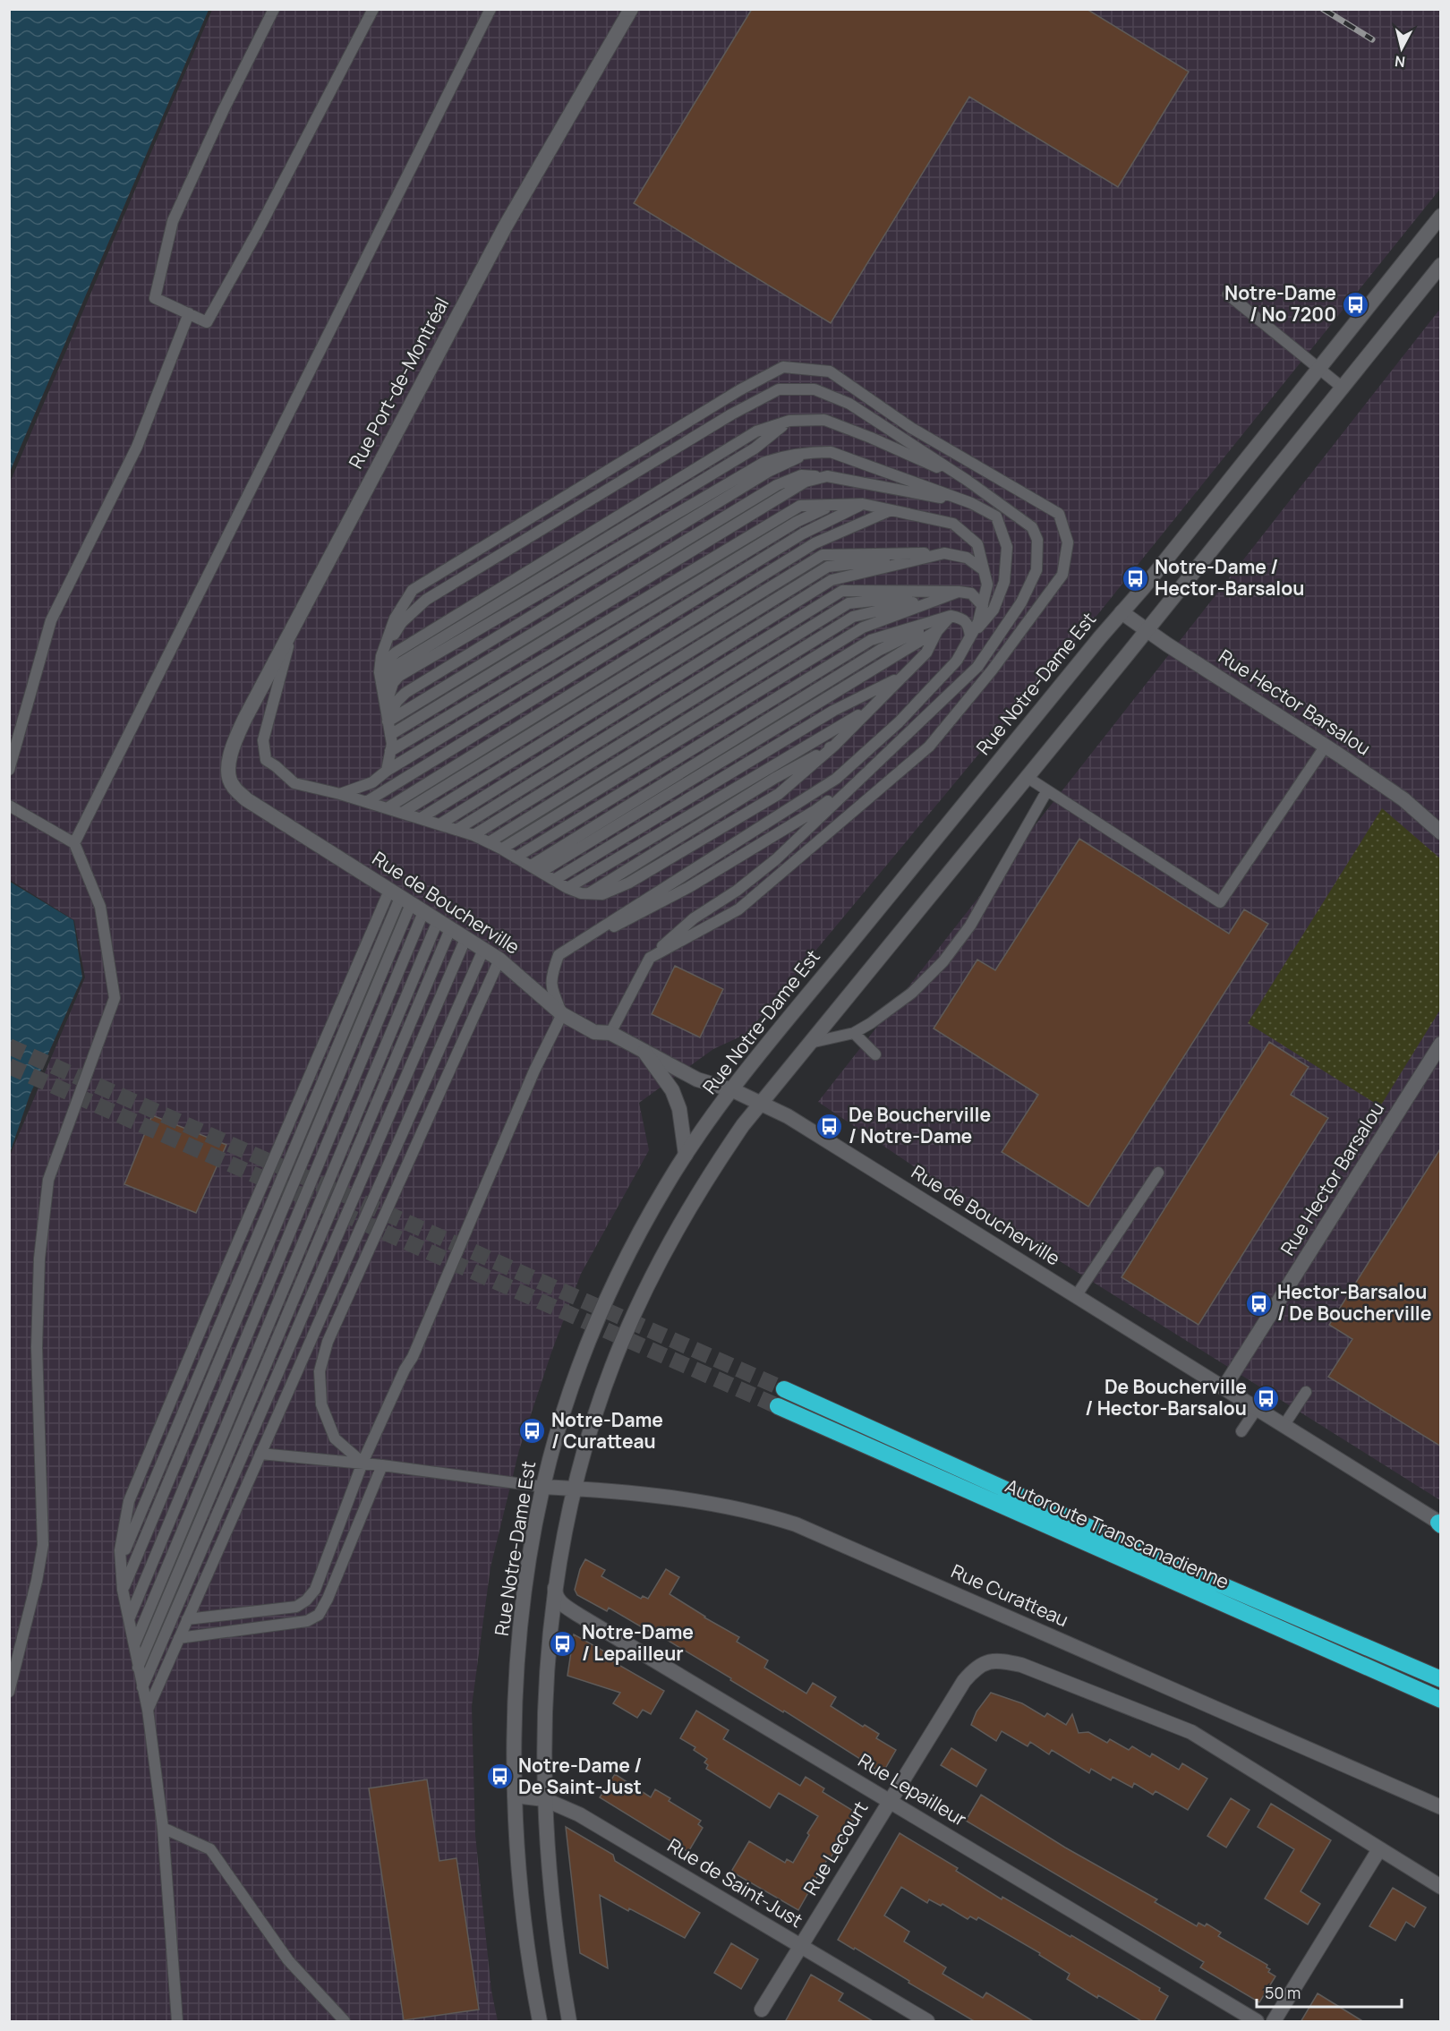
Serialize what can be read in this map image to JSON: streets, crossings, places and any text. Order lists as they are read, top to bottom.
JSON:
{
  "streets": {
    "highway": ["Autoroute Transcanadienne"],
    "main road": [
      "Rue Port-de-Montréal",
      "Rue Notre-Dame Est",
      "Rue Hector Barsalou",
      "Rue de Boucherville",
      "Rue Curatteau",
      "Rue Lepailleur",
      "Rue Lecourt",
      "Rue de Saint-Just"
    ]
  },
  "crossings": [
    ["Rue Port-de-Montréal", "Rue de Boucherville"],
    ["Rue Notre-Dame Est", "Rue Hector Barsalou"],
    ["Rue Notre-Dame Est", "Rue de Boucherville"],
    ["Rue Notre-Dame Est", "Rue Curatteau"],
    ["Rue Notre-Dame Est", "Rue de Saint-Just"],
    ["Rue Hector Barsalou", "Rue de Boucherville"],
    ["Rue Lepailleur", "Rue Lecourt"],
    ["Rue Lecourt", "Rue de Saint-Just"]
  ],
  "places": {
    "bus stop": [
      "Notre-Dame / No 7200",
      "Notre-Dame / Hector-Barsalou",
      "De Boucherville / Notre-Dame",
      "Hector-Barsalou / De Boucherville",
      "De Boucherville / Hector-Barsalou",
      "Notre-Dame / Curatteau",
      "Notre-Dame / Lepailleur",
      "Notre-Dame / De Saint-Just"
    ]
  },
  "scale_bar": "50 m",
  "north": "bottom"
}
